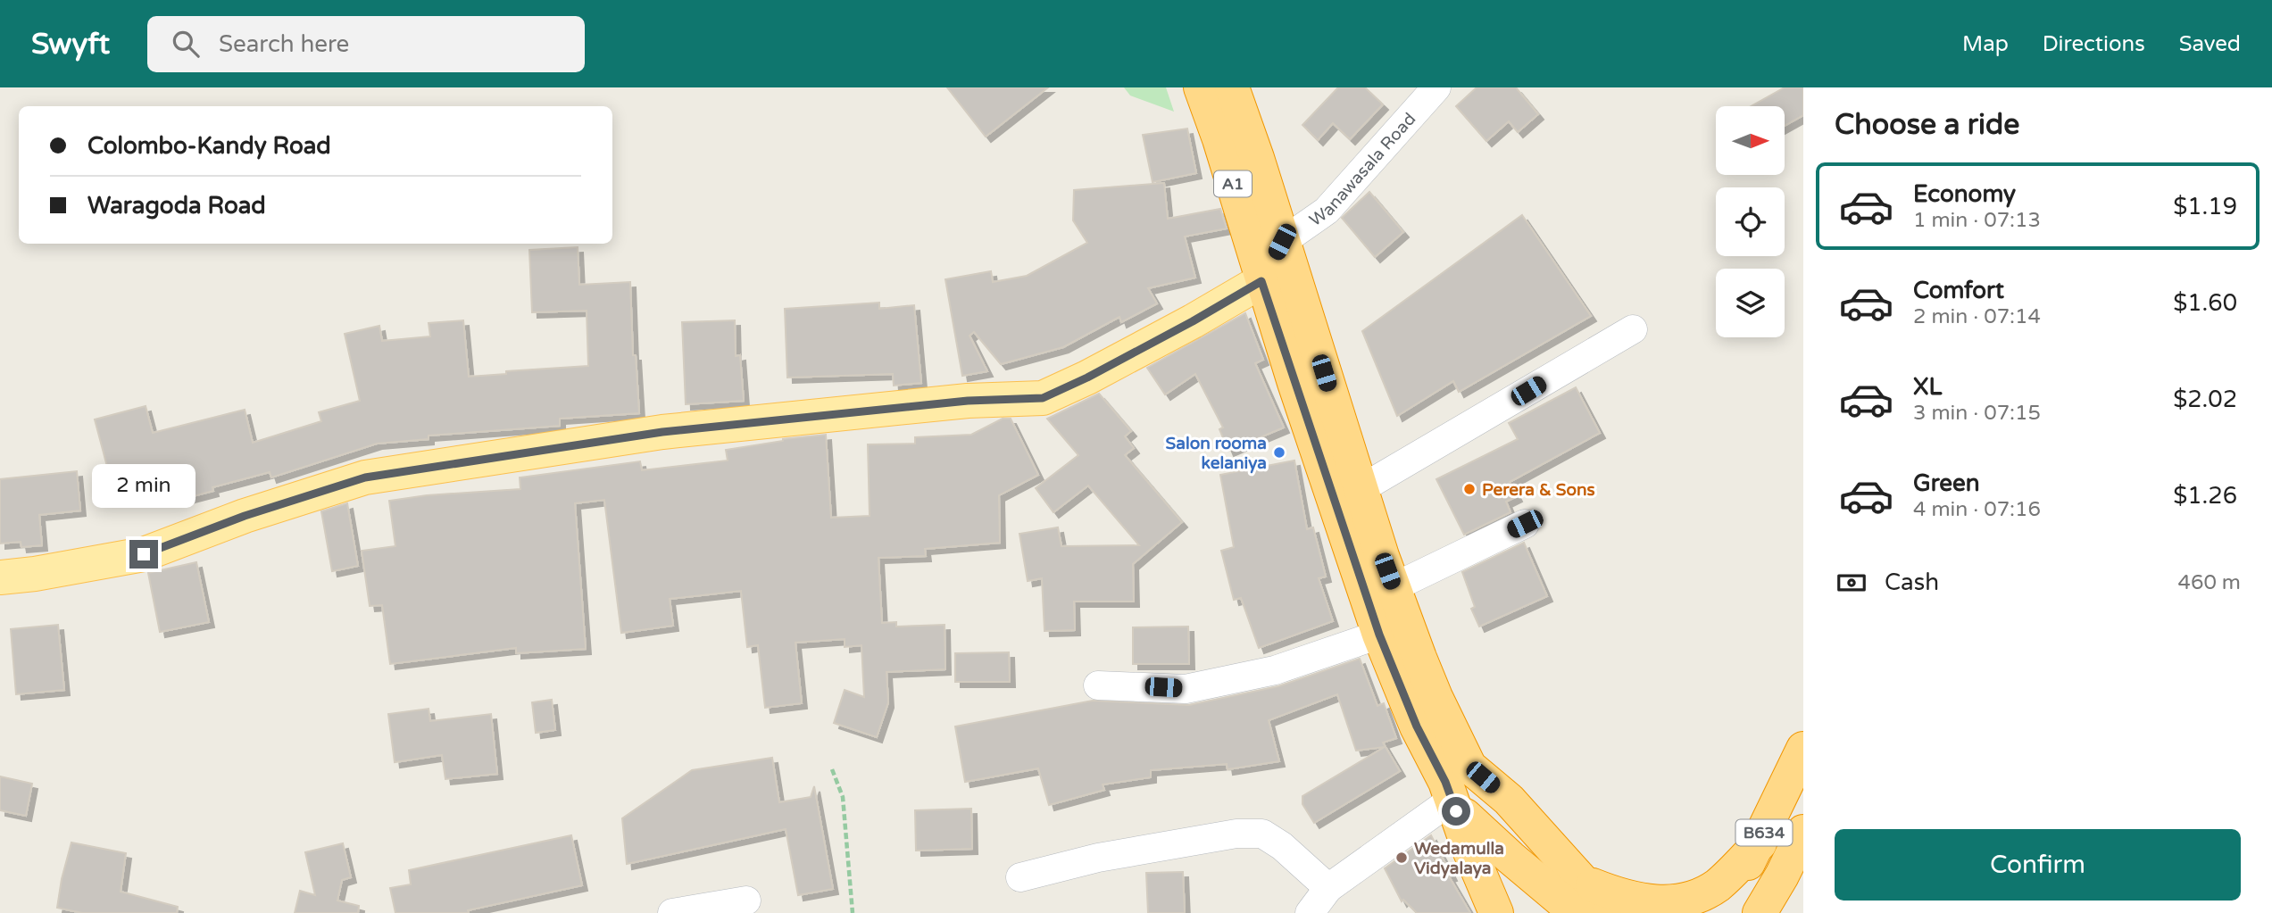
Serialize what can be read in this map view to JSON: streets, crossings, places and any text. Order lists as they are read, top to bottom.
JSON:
{
  "streets": {
    "highway": ["A1", "B634"],
    "street": ["Wanawasala Road"]
  },
  "crossings": [
    ["Wanawasala Road", "A1"]
  ],
  "places": ["Salon rooma kelaniya", "Perera & Sons", "Wedamulla Vidyalaya"],
  "north": "right",
  "page": {
    "header": "Swyft",
    "search": "Search here",
    "nav": ["Map", "Directions", "Saved"],
    "heading": "Choose a ride",
    "banner": ["Colombo-Kandy Road", "Waragoda Road"],
    "list": [
      {
        "name": "Economy",
        "note": "1 min · 07:13",
        "value": "$1.19"
      },
      {
        "name": "Comfort",
        "note": "2 min · 07:14",
        "value": "$1.60"
      },
      {
        "name": "XL",
        "note": "3 min · 07:15",
        "value": "$2.02"
      },
      {
        "name": "Green",
        "note": "4 min · 07:16",
        "value": "$1.26"
      }
    ],
    "bubble": "2 min",
    "pay": ["Cash", "460 m"],
    "buttons": "Confirm"
  }
}
